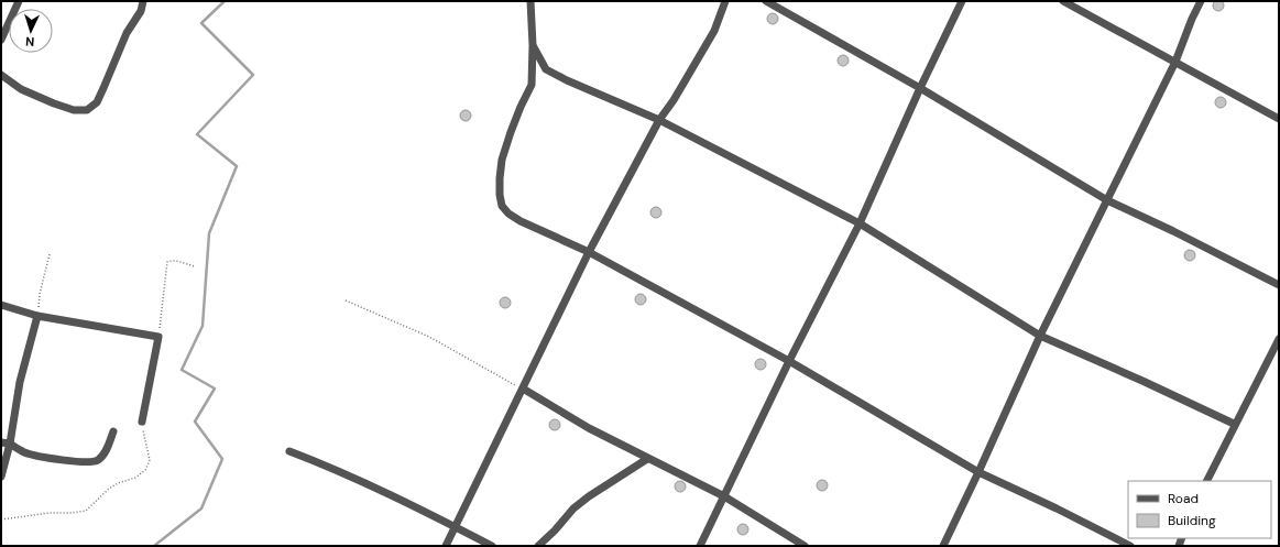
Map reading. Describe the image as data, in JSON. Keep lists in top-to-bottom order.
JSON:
{
  "legend": ["Road", "Building"],
  "north": "bottom"
}
